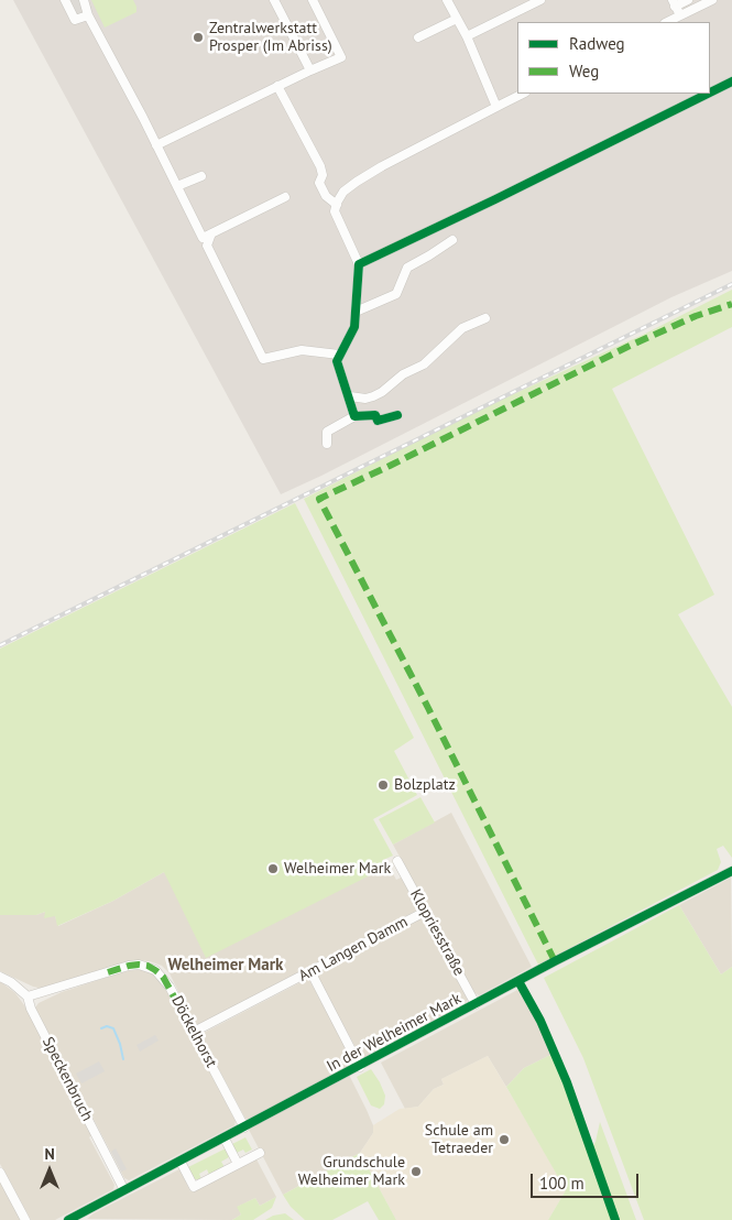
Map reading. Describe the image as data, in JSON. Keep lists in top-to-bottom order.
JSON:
{
  "streets": {
    "street": [
      "Klopriesstraße",
      "Am Langen Damm",
      "Döckelhorst",
      "In der Welheimer Mark",
      "Speckenbruch"
    ]
  },
  "crossings": [
    ["Klopriesstraße", "Am Langen Damm"],
    ["Klopriesstraße", "In der Welheimer Mark"],
    ["Am Langen Damm", "Döckelhorst"],
    ["Döckelhorst", "In der Welheimer Mark"],
    ["Döckelhorst", "Speckenbruch"],
    ["In der Welheimer Mark", "Speckenbruch"]
  ],
  "districts": ["Welheimer Mark"],
  "places": [
    "Zentralwerkstatt Prosper (Im Abriss)",
    "Bolzplatz",
    "Welheimer Mark",
    "Schule am Tetraeder",
    "Grundschule Welheimer Mark"
  ],
  "legend": ["Radweg", "Weg"],
  "scale_bar": "100 m",
  "north": "top"
}
